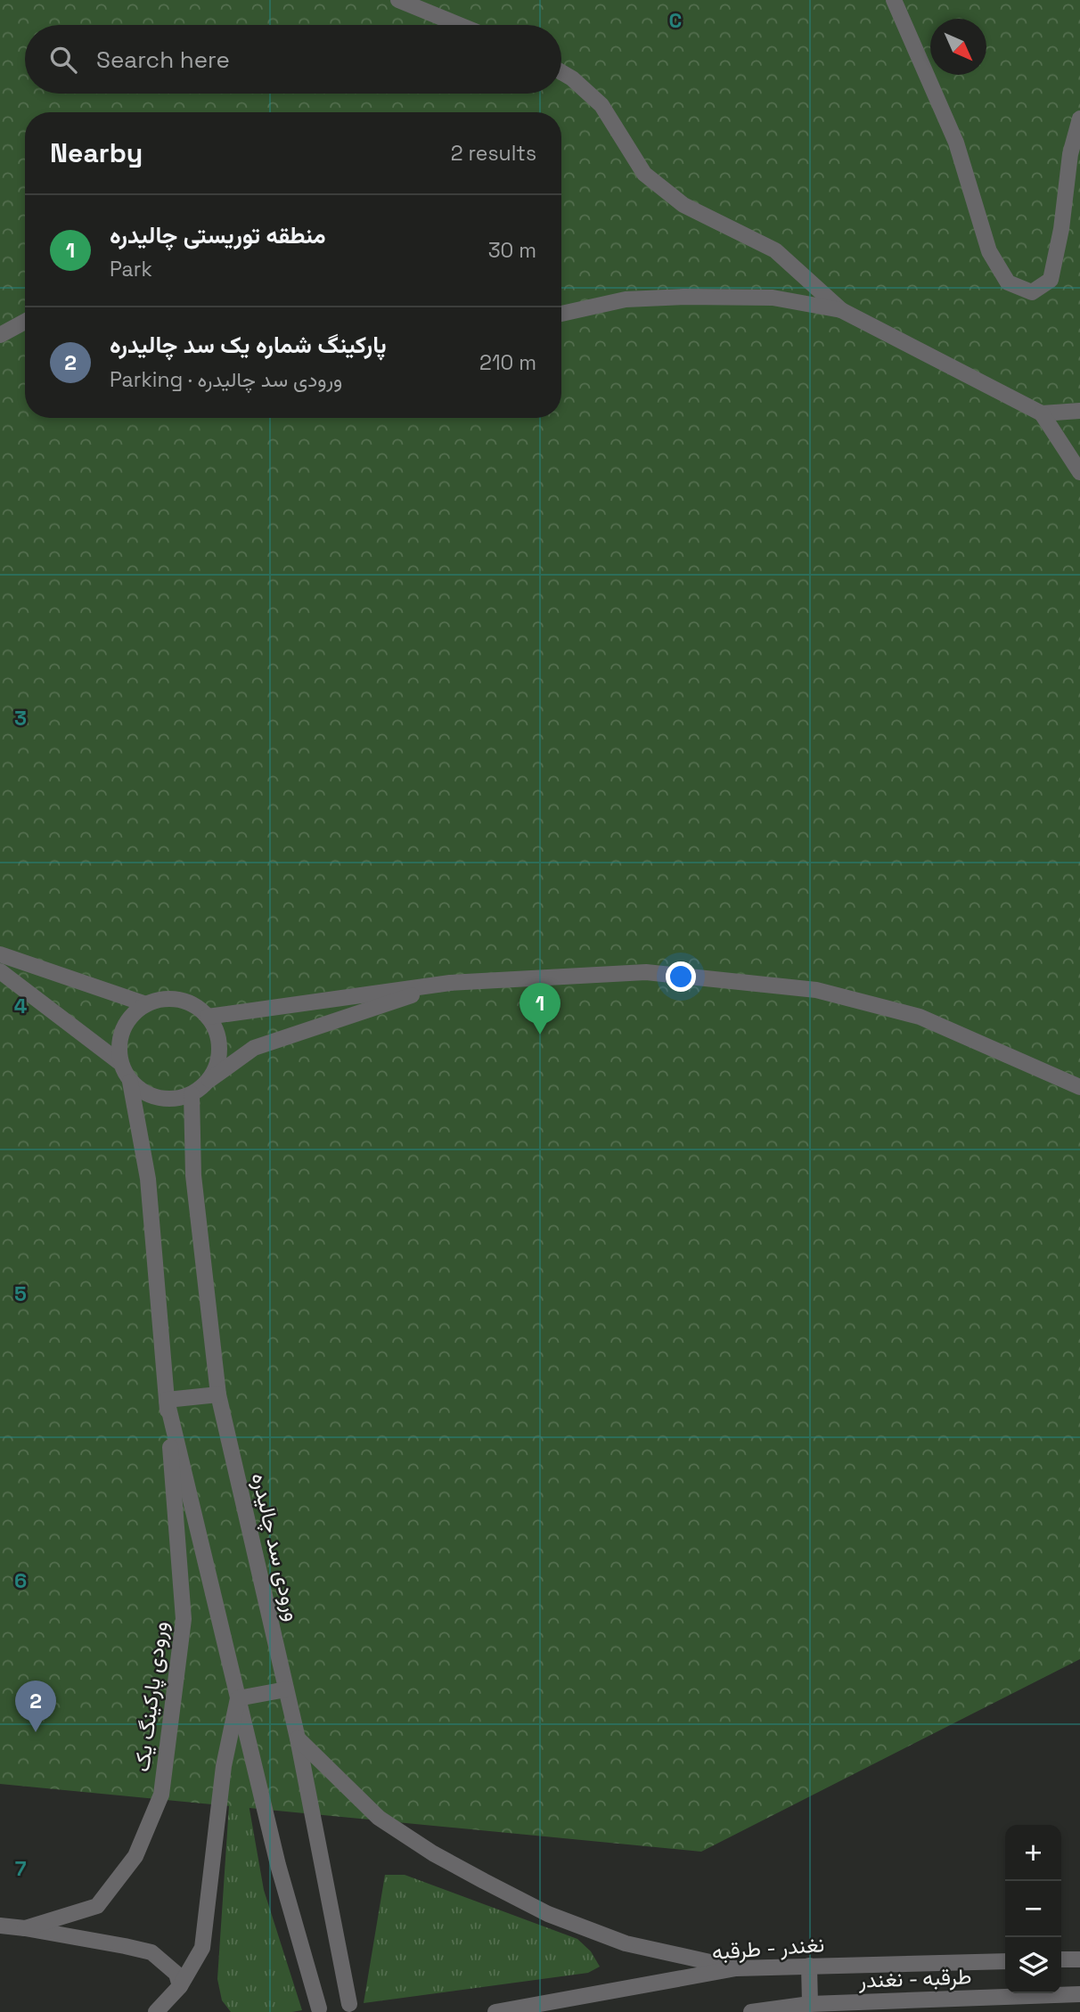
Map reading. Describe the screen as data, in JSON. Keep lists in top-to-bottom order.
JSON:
{
  "streets": {
    "street": [
      "ورودی سد چالیدره",
      "ورودی پارکینگ یک",
      "نغندر - طرقبه",
      "طرقبه - نغندر"
    ]
  },
  "north": "bottom right",
  "page": {
    "search": "Search here",
    "heading": ["Nearby", "2 results"],
    "list": [
      {
        "mark": "1",
        "name": "منطقه توریستی چالیدره",
        "note": "Park",
        "value": "30 m"
      },
      {
        "mark": "2",
        "name": "پارکینگ شماره یک سد چالیدره",
        "note": "Parking · ورودی سد چالیدره",
        "value": "210 m"
      }
    ],
    "pins": ["1", "2"],
    "map_buttons": ["+", "−"]
  },
  "grid": {
    "columns": ["C"],
    "rows": [
      "3",
      "4",
      "5",
      "6",
      "7"
    ]
  }
}
